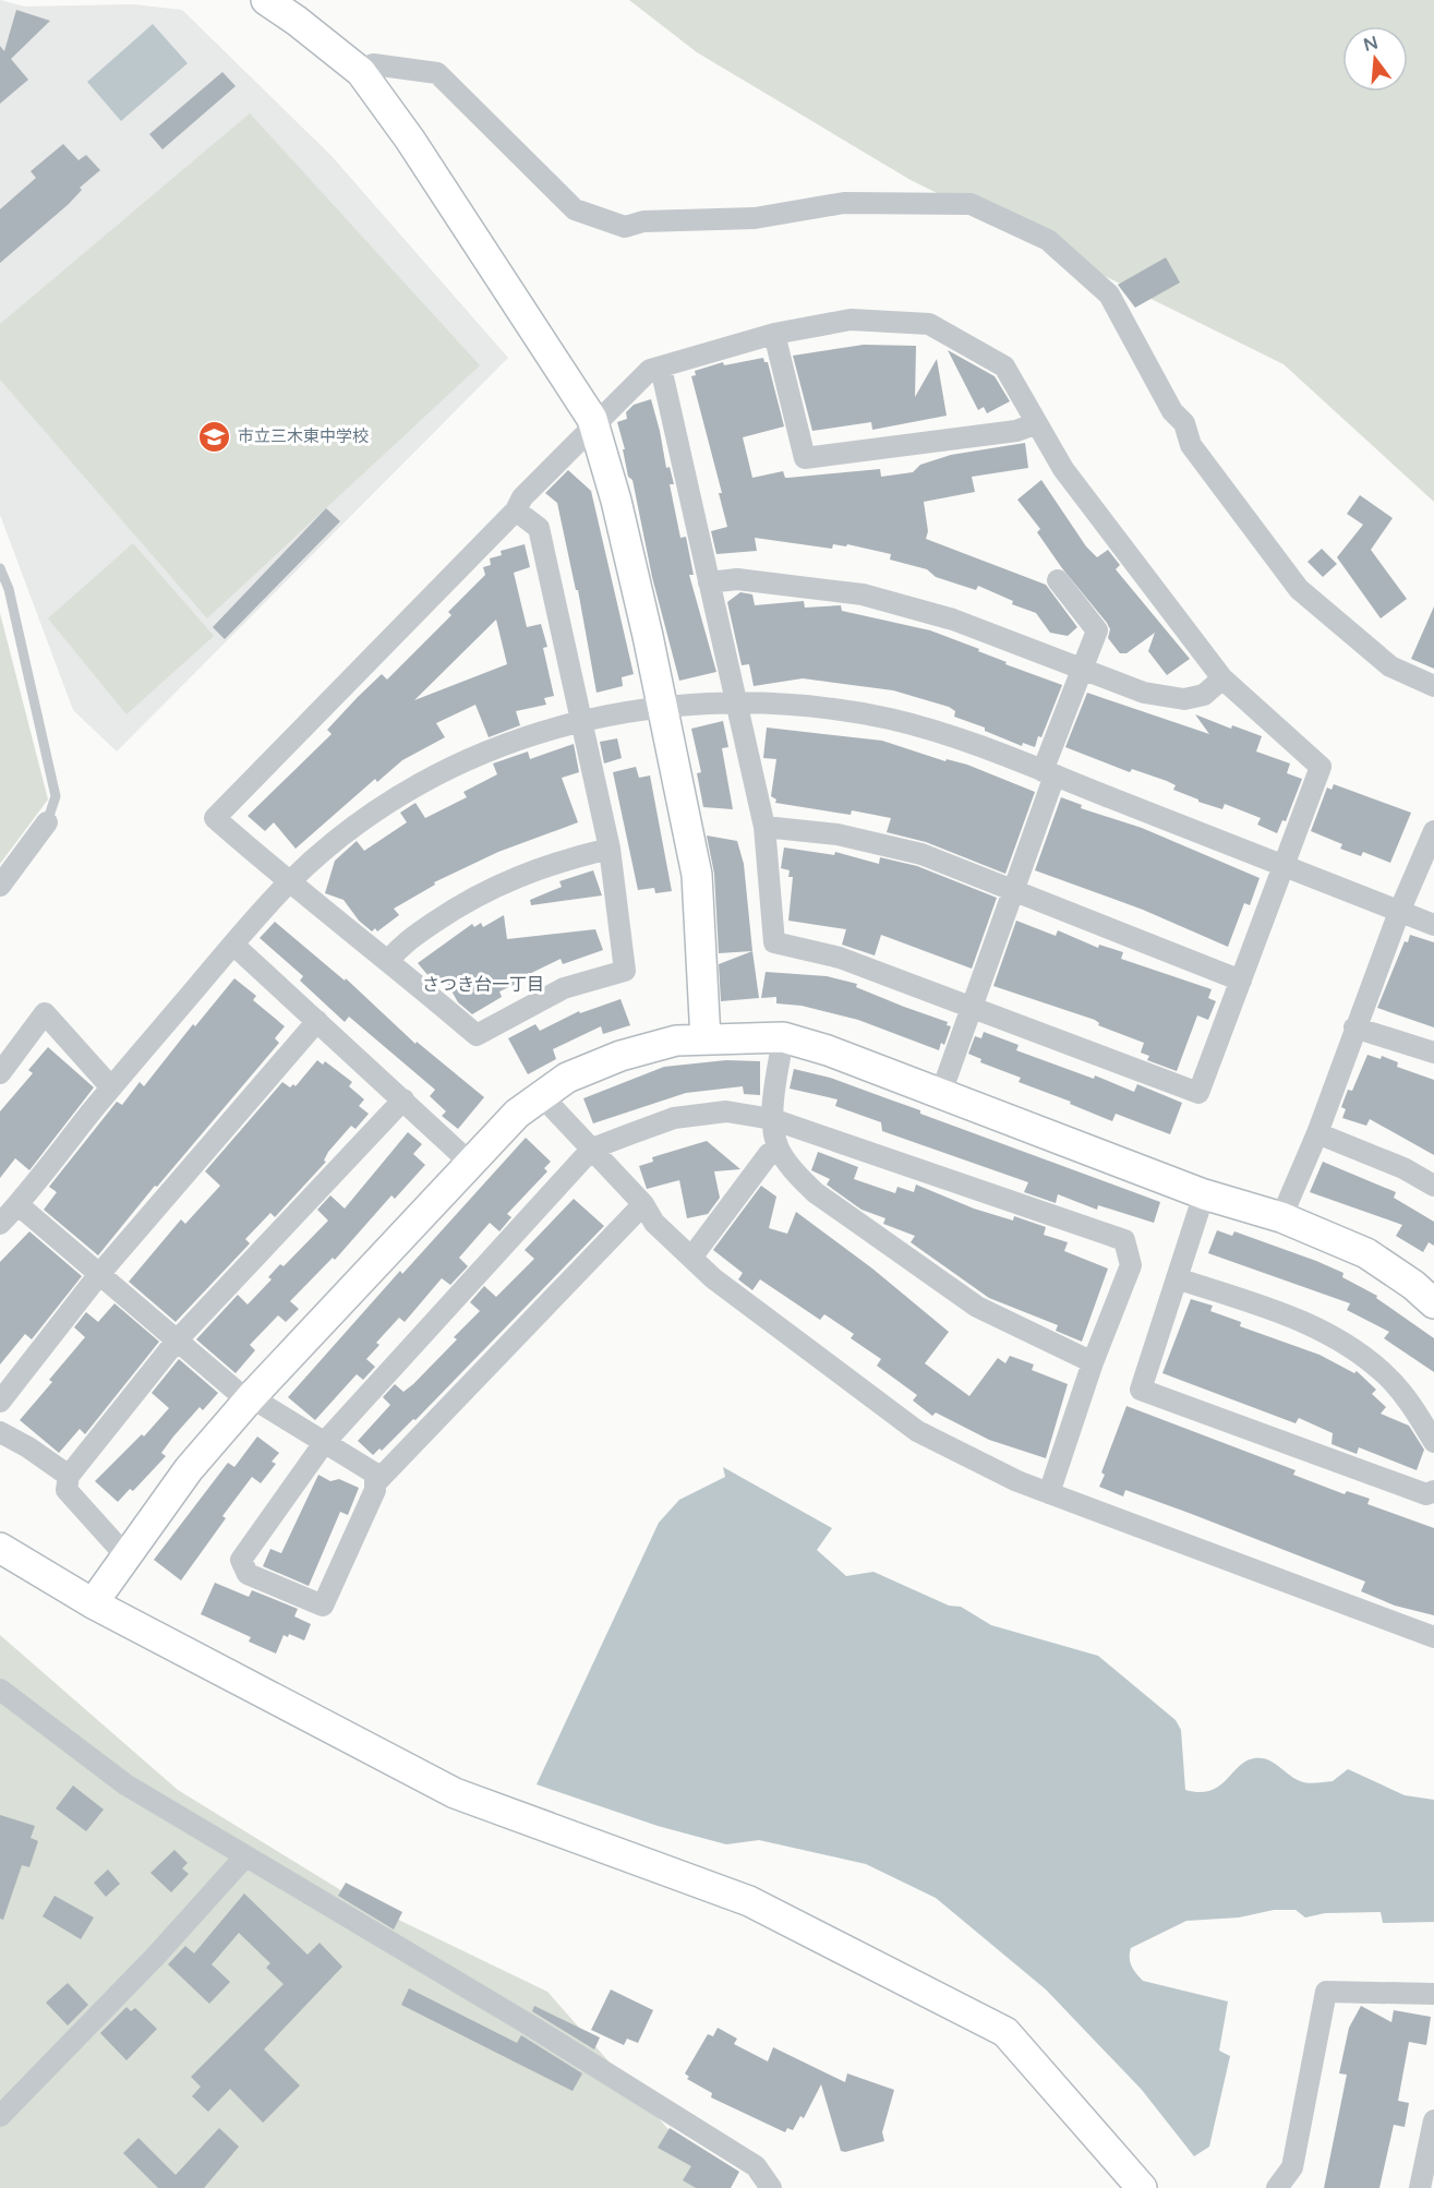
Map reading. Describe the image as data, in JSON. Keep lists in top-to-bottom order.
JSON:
{
  "districts": ["さつき台一丁目"],
  "places": {
    "school or university": ["市立三木東中学校"]
  },
  "north": "top"
}
